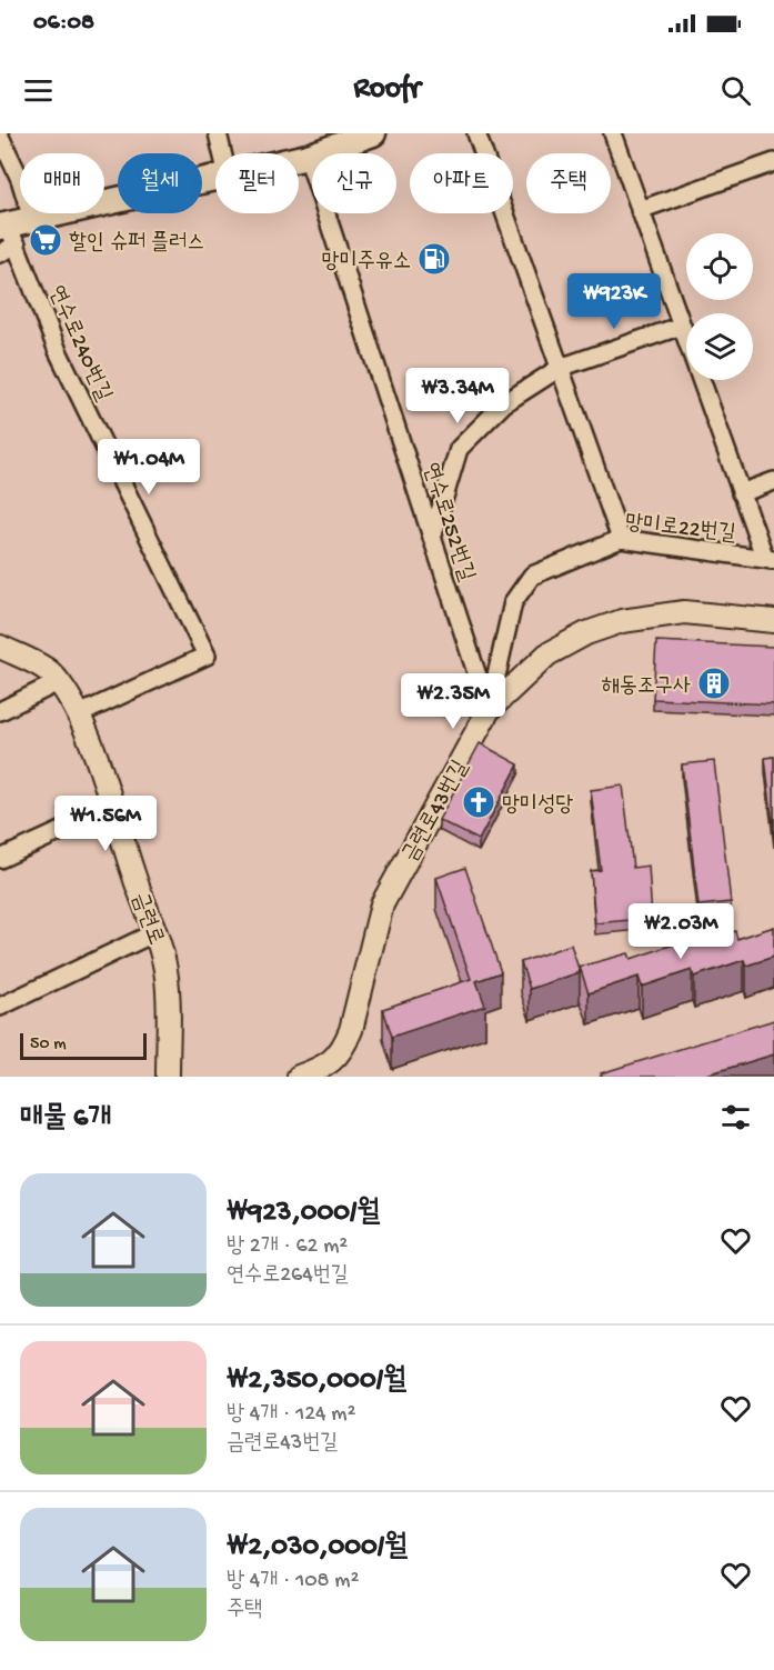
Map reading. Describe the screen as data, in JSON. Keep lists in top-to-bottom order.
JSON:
{
  "streets": {
    "street": [
      "연수로240번길",
      "연수로252번길",
      "망미로22번길",
      "금련로43번길",
      "금련로"
    ]
  },
  "crossings": [
    ["연수로240번길", "금련로"],
    ["연수로252번길", "망미로22번길"],
    ["연수로252번길", "금련로43번길"],
    ["망미로22번길", "금련로43번길"]
  ],
  "places": {
    "supermarket": ["할인 슈퍼 플러스"],
    "fuel station": ["망미주유소"],
    "building": ["해동조구사"],
    "church": ["망미성당"]
  },
  "scale_bar": "50 m",
  "page": {
    "status": "06:08",
    "header": "Roofr",
    "chip": [
      "매매",
      "월세",
      "필터",
      "신규",
      "아파트",
      "주택"
    ],
    "price": [
      "₩923K",
      "₩3.34M",
      "₩1.04M",
      "₩2.35M",
      "₩1.56M",
      "₩2.03M"
    ],
    "scale": "50 m",
    "heading": "매물 6개",
    "list": [
      {
        "name": "₩923,000/월",
        "note": "방 2개 · 62 m² · 연수로264번길"
      },
      {
        "name": "₩2,350,000/월",
        "note": "방 4개 · 124 m² · 금련로43번길"
      },
      {
        "name": "₩2,030,000/월",
        "note": "방 4개 · 108 m² · 주택"
      }
    ]
  }
}
